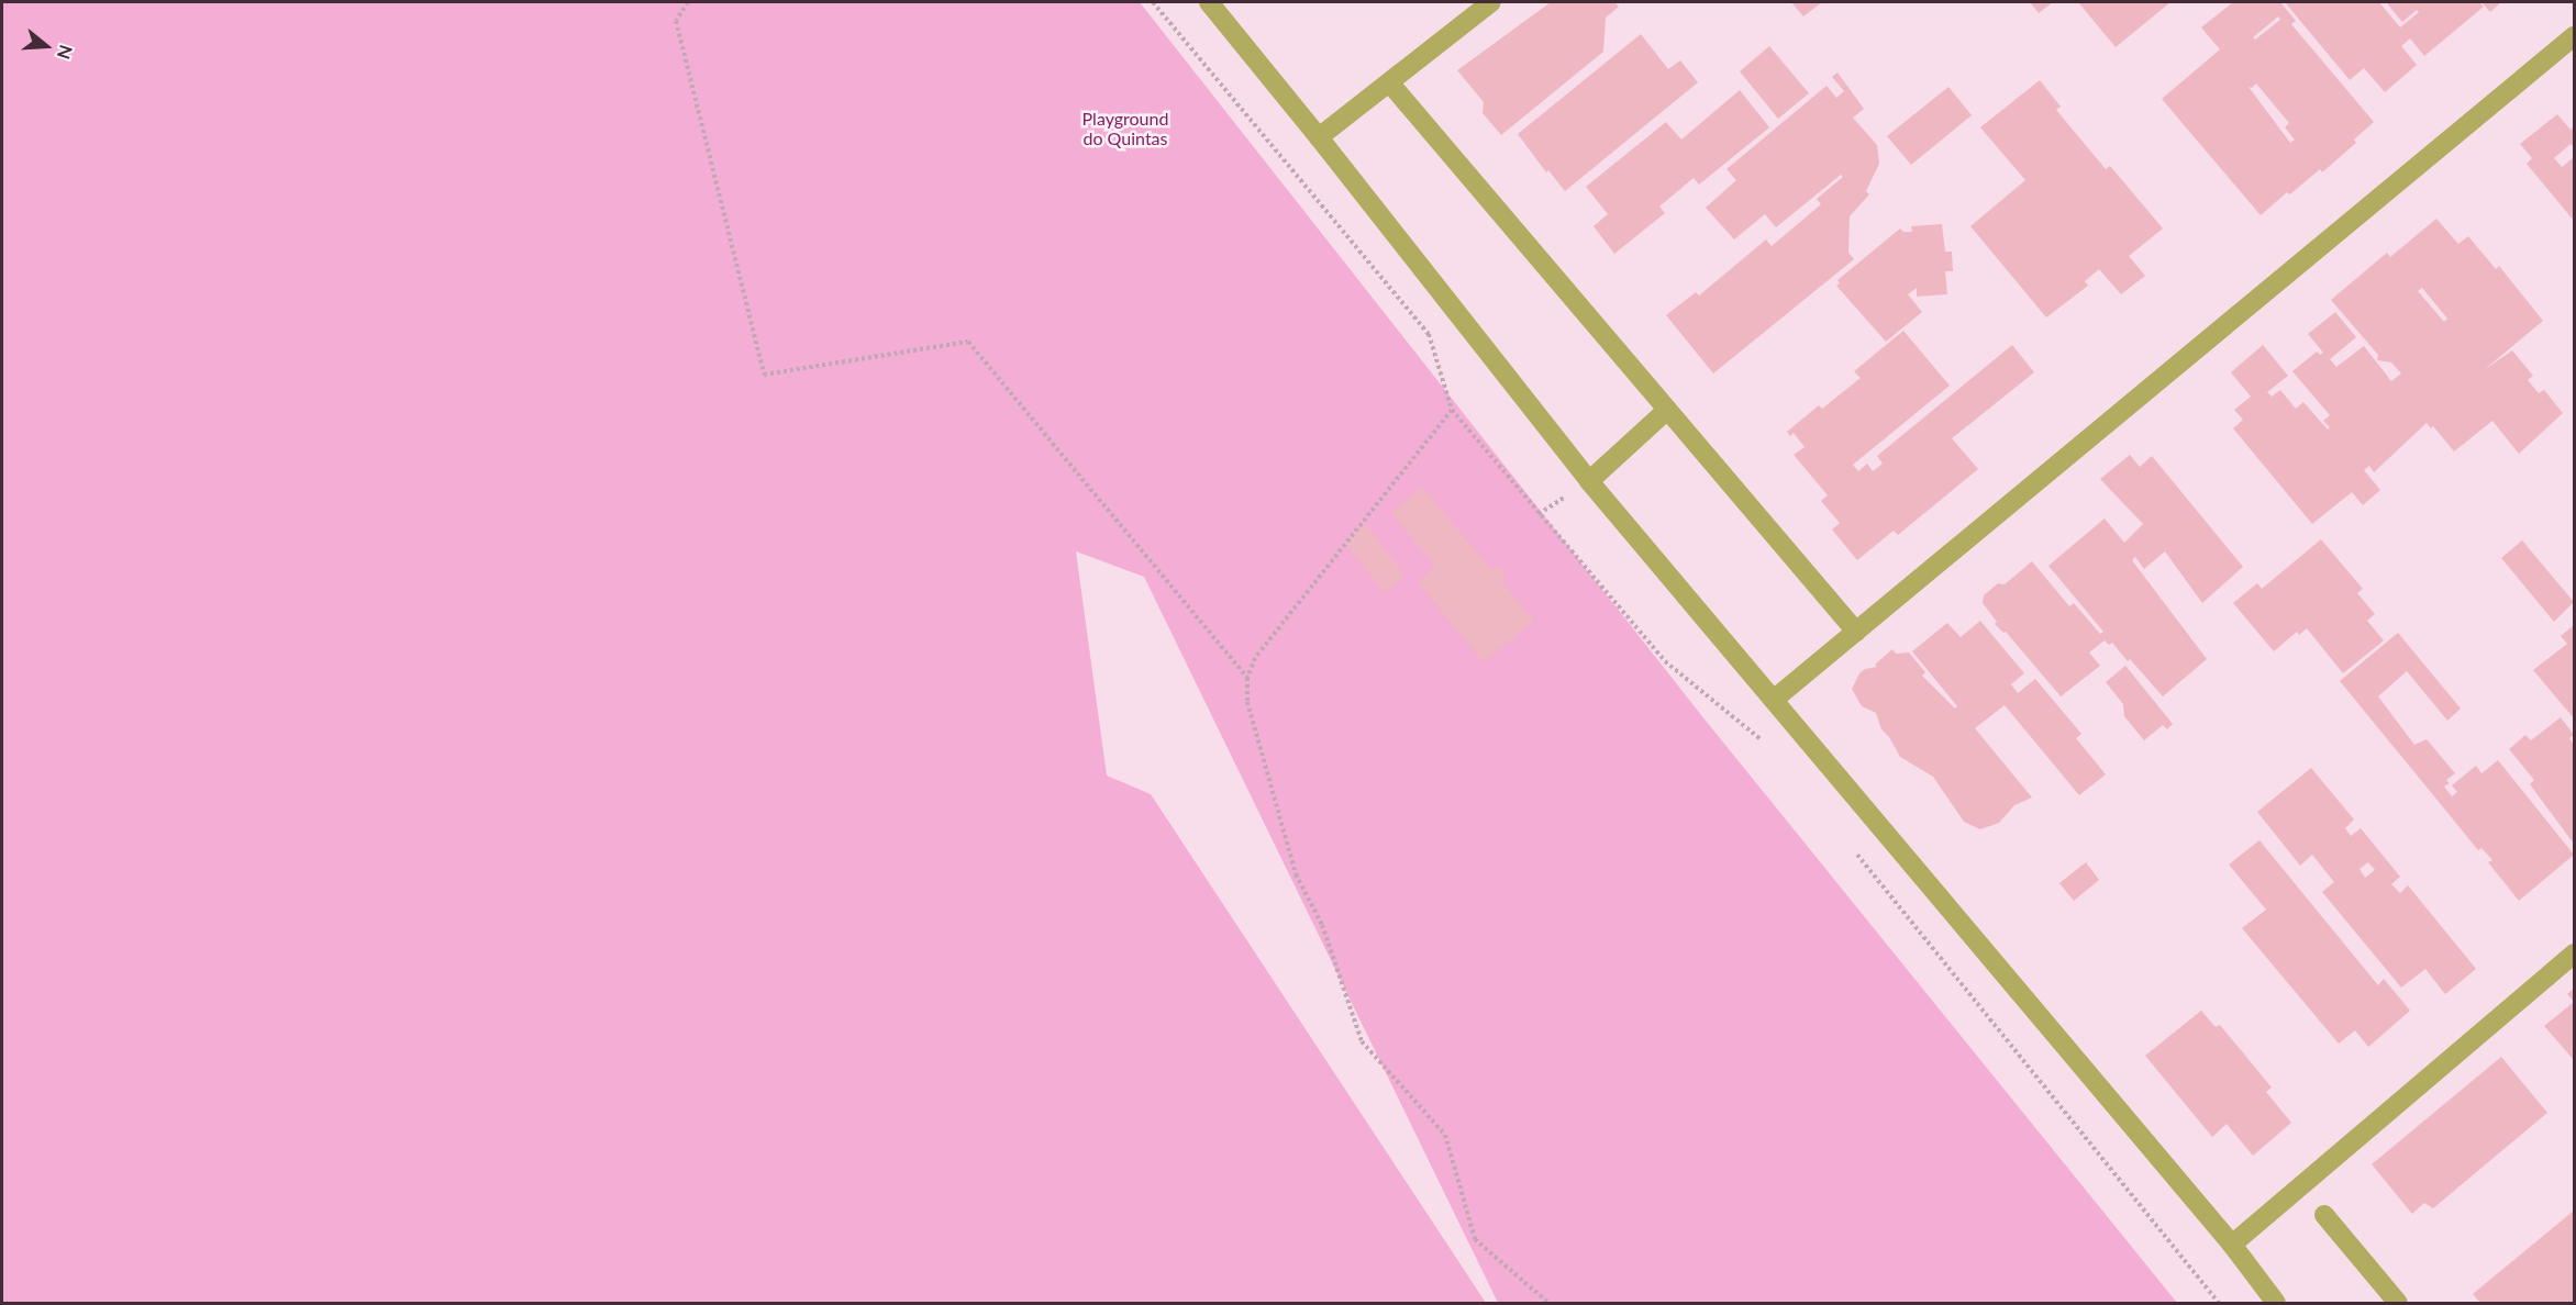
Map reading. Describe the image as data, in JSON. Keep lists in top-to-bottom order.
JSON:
{
  "parks": ["Playground do Quintas"],
  "north": "right"
}
